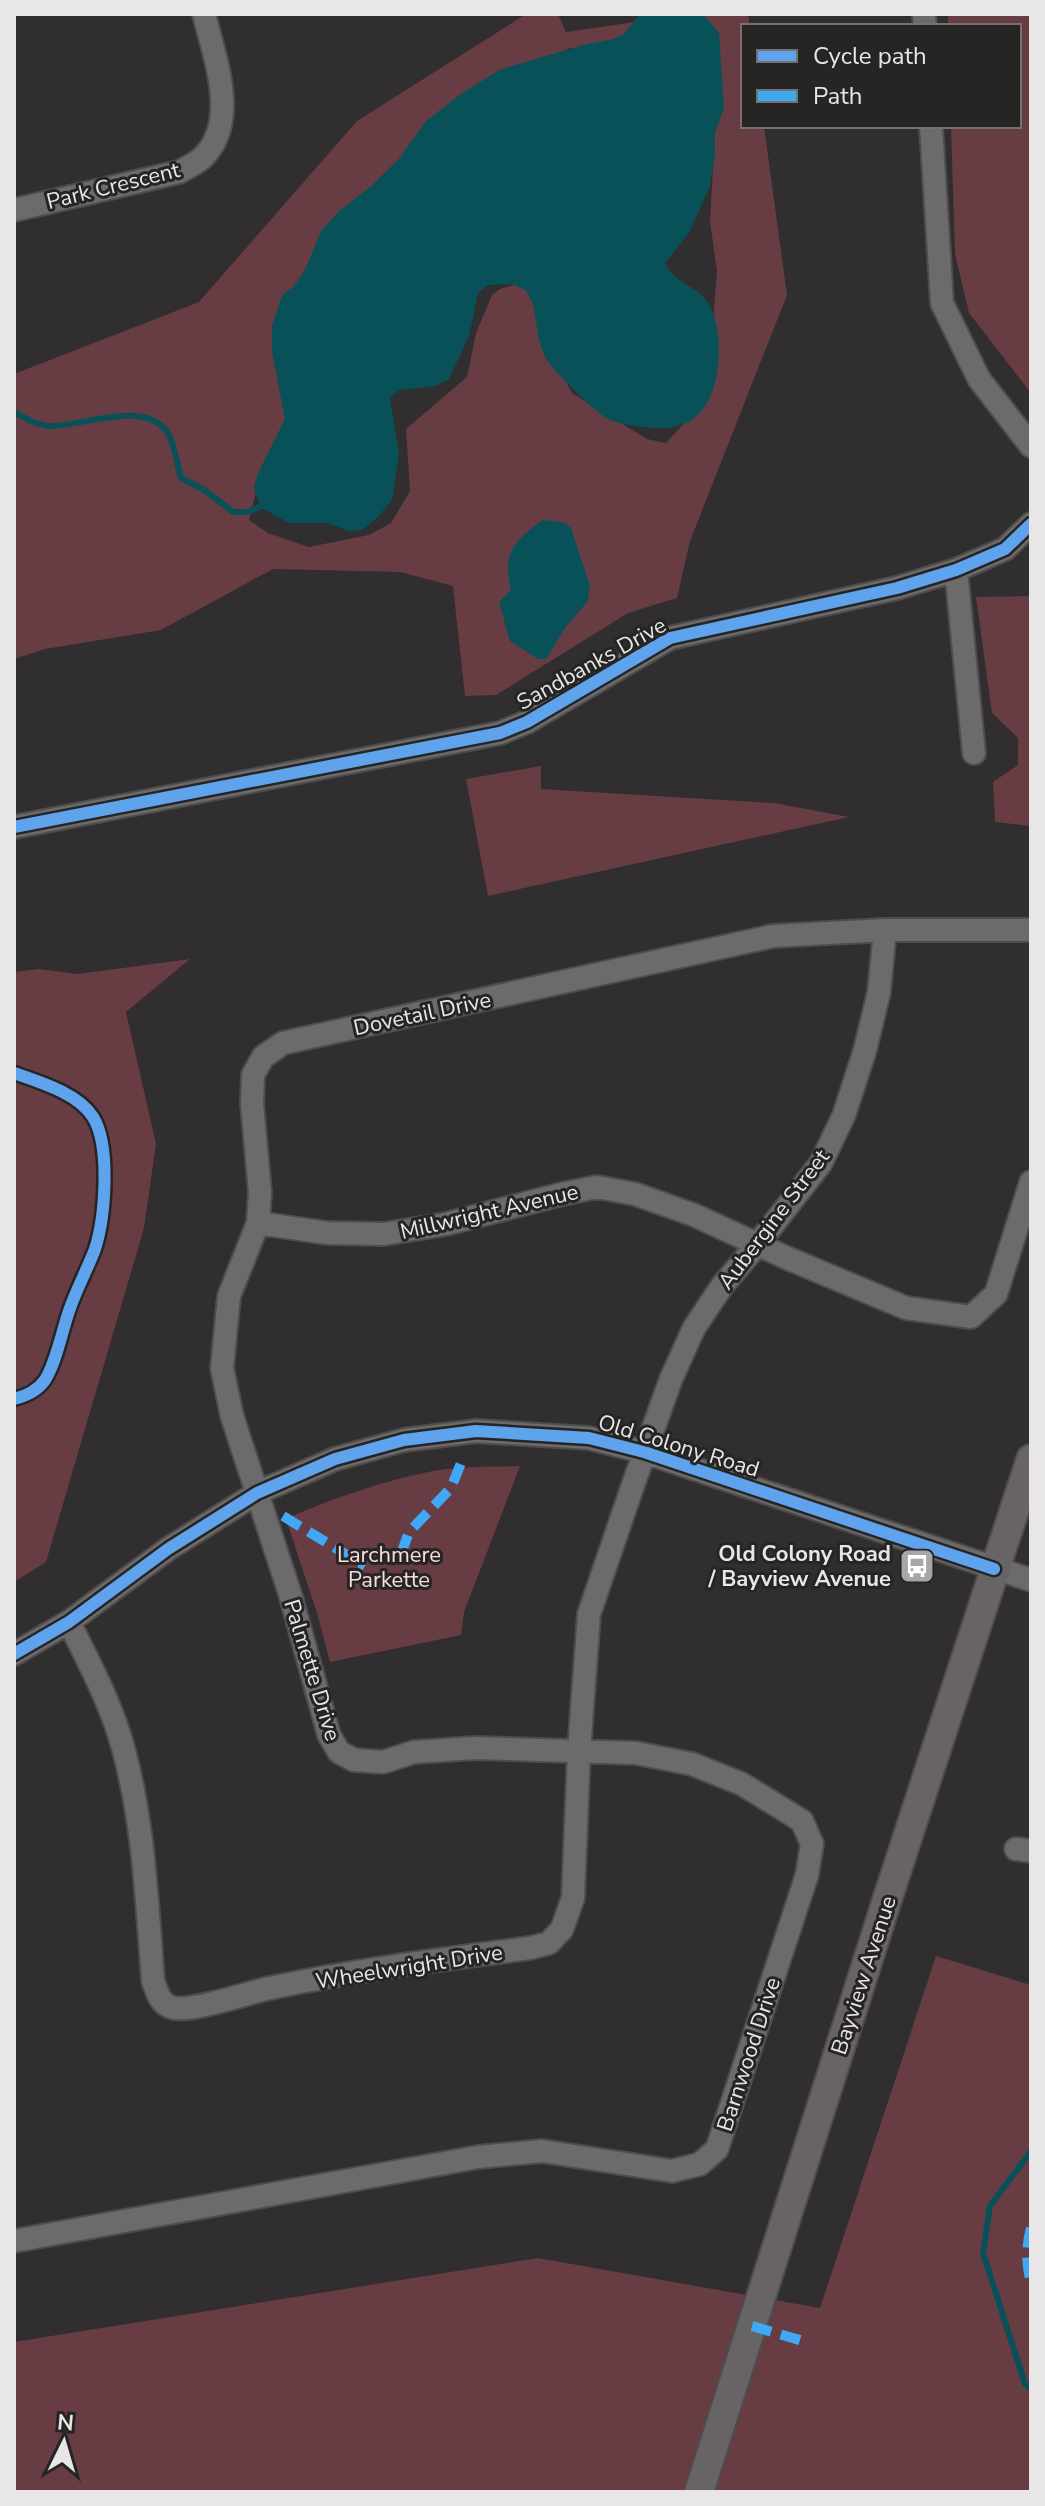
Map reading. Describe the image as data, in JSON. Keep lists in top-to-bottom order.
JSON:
{
  "streets": {
    "main road": ["Bayview Avenue"],
    "street": [
      "Park Crescent",
      "Sandbanks Drive",
      "Dovetail Drive",
      "Millwright Avenue",
      "Aubergine Street",
      "Old Colony Road",
      "Palmette Drive",
      "Wheelwright Drive",
      "Barnwood Drive"
    ]
  },
  "crossings": [
    ["Dovetail Drive", "Millwright Avenue"],
    ["Dovetail Drive", "Aubergine Street"],
    ["Dovetail Drive", "Old Colony Road"],
    ["Dovetail Drive", "Palmette Drive"],
    ["Millwright Avenue", "Aubergine Street"],
    ["Aubergine Street", "Old Colony Road"],
    ["Aubergine Street", "Wheelwright Drive"],
    ["Old Colony Road", "Palmette Drive"],
    ["Old Colony Road", "Wheelwright Drive"],
    ["Old Colony Road", "Bayview Avenue"],
    ["Palmette Drive", "Wheelwright Drive"],
    ["Palmette Drive", "Barnwood Drive"],
    ["Wheelwright Drive", "Barnwood Drive"]
  ],
  "parks": ["Larchmere Parkette"],
  "places": {
    "bus stop": ["Old Colony Road / Bayview Avenue"]
  },
  "legend": ["Cycle path", "Path"],
  "north": "top"
}
